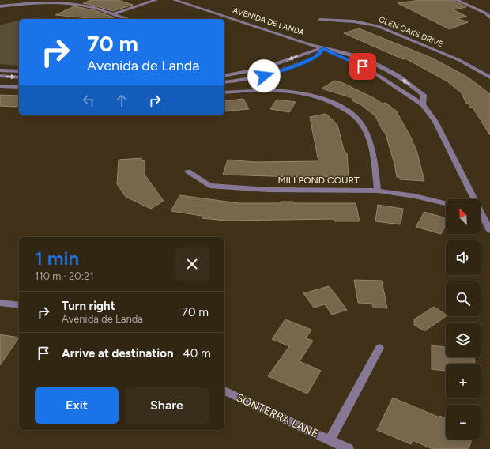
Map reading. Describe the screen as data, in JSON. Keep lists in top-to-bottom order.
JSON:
{
  "streets": {
    "street": [
      "AVENIDA DE LANDA",
      "GLEN OAKS DRIVE",
      "MILLPOND COURT",
      "SONTERRA LANE"
    ]
  },
  "north": "top left",
  "page": {
    "turn": ["70 m", "Avenida de Landa"],
    "map_buttons": ["+", "−"],
    "heading": ["1 min", "110 m · 20:21"],
    "list": [
      {
        "name": "Turn right",
        "note": "Avenida de Landa",
        "value": "70 m"
      },
      {
        "name": "Arrive at destination",
        "value": "40 m"
      }
    ],
    "buttons": ["Exit", "Share"]
  }
}
